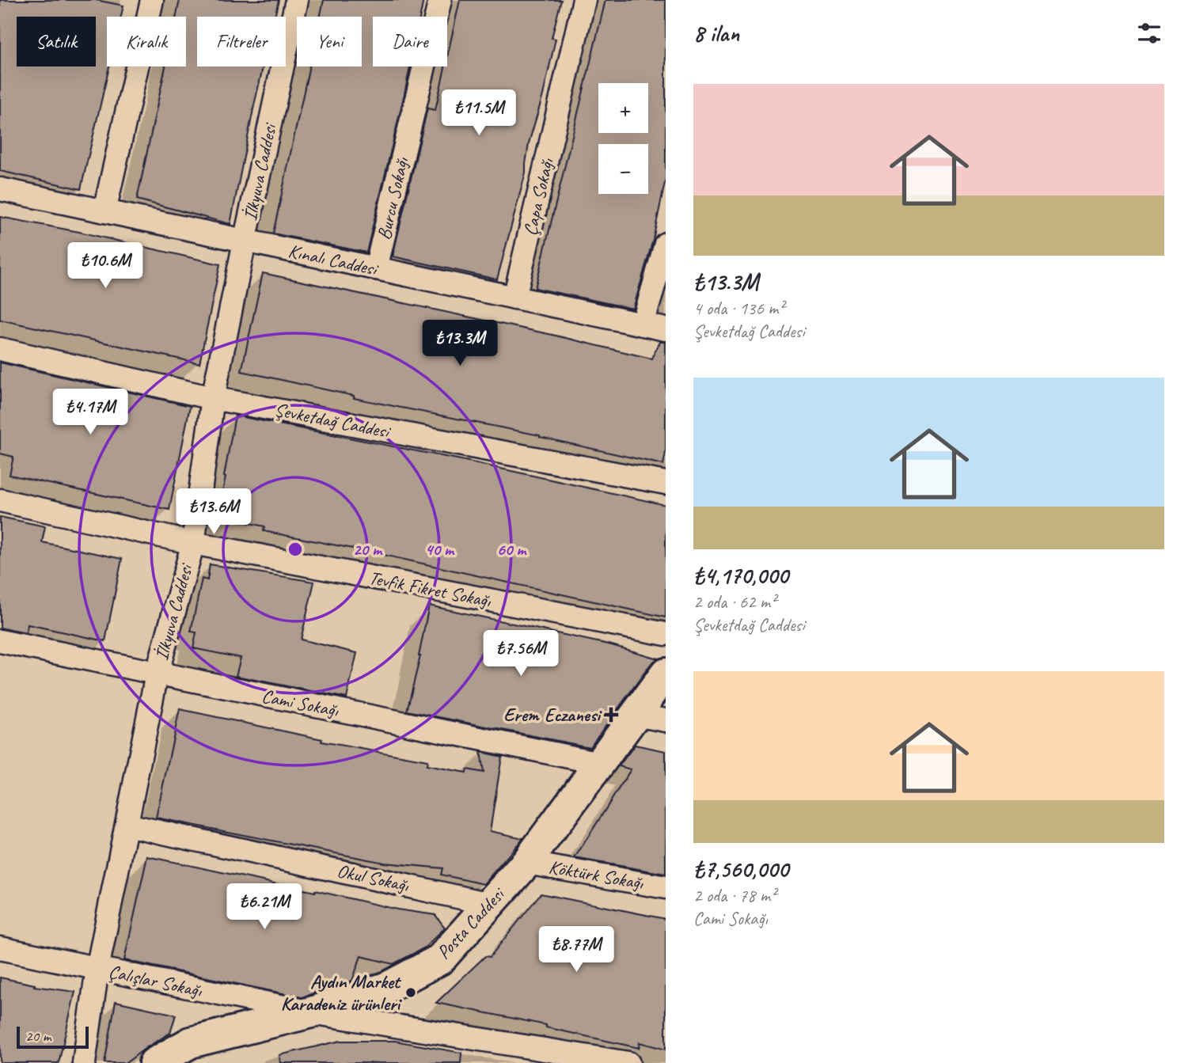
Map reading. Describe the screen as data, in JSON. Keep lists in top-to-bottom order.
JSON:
{
  "streets": {
    "main road": ["Posta Caddesi"],
    "street": [
      "İlkyuva Caddesi",
      "Çapa Sokağı",
      "Burcu Sokağı",
      "Kınalı Caddesi",
      "Şevketdağ Caddesi",
      "Tevfik Fikret Sokağı",
      "Cami Sokağı",
      "Köktürk Sokağı",
      "Okul Sokağı",
      "Çalışlar Sokağı"
    ]
  },
  "crossings": [
    ["İlkyuva Caddesi", "Kınalı Caddesi"],
    ["İlkyuva Caddesi", "Şevketdağ Caddesi"],
    ["İlkyuva Caddesi", "Tevfik Fikret Sokağı"],
    ["İlkyuva Caddesi", "Cami Sokağı"],
    ["İlkyuva Caddesi", "Okul Sokağı"],
    ["İlkyuva Caddesi", "Çalışlar Sokağı"],
    ["Çapa Sokağı", "Kınalı Caddesi"],
    ["Burcu Sokağı", "Kınalı Caddesi"],
    ["Cami Sokağı", "Posta Caddesi"],
    ["Köktürk Sokağı", "Posta Caddesi"],
    ["Okul Sokağı", "Posta Caddesi"],
    ["Posta Caddesi", "Çalışlar Sokağı"]
  ],
  "places": {
    "health": ["Erem Eczanesi"],
    "other": ["Aydın Market Karadeniz ürünleri"]
  },
  "scale_bar": "20 m",
  "page": {
    "heading": "8 ilan",
    "chip": [
      "Satılık",
      "Kiralık",
      "Filtreler",
      "Yeni",
      "Daire"
    ],
    "list": [
      {
        "name": "₺13.3M",
        "note": "4 oda · 136 m² · Şevketdağ Caddesi"
      },
      {
        "name": "₺4,170,000",
        "note": "2 oda · 62 m² · Şevketdağ Caddesi"
      },
      {
        "name": "₺7,560,000",
        "note": "2 oda · 78 m² · Cami Sokağı"
      }
    ],
    "map_buttons": ["+", "−"],
    "price": [
      "₺11.5M",
      "₺10.6M",
      "₺13.3M",
      "₺4.17M",
      "₺13.6M",
      "₺7.56M",
      "₺6.21M",
      "₺8.77M"
    ],
    "scale": "20 m"
  },
  "rings": ["20 m", "40 m", "60 m"]
}
